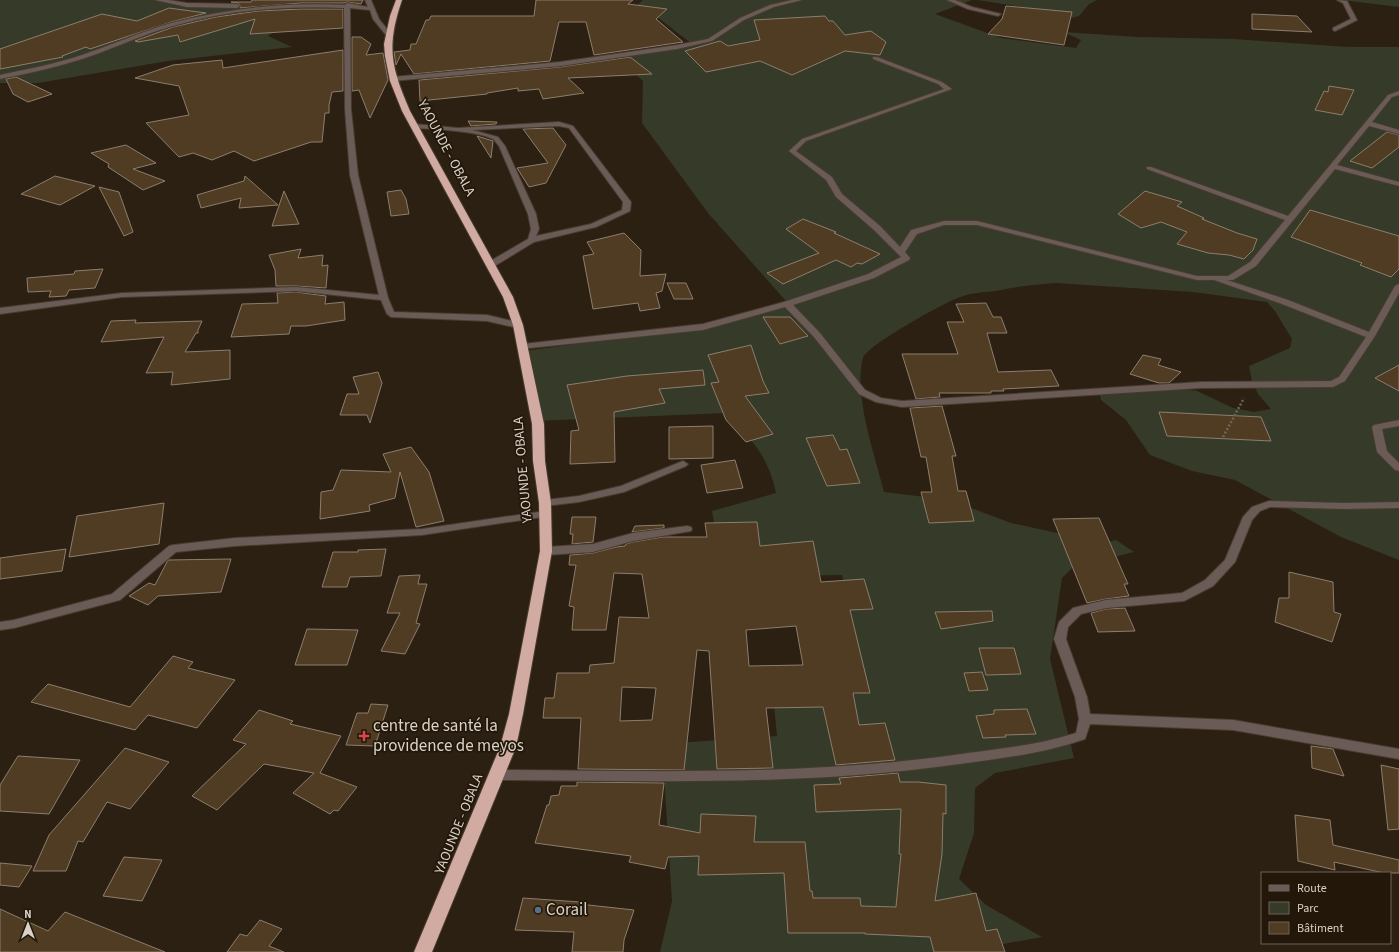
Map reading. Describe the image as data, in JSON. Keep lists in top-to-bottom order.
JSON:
{
  "streets": {
    "highway": ["YAOUNDE - OBALA"]
  },
  "places": {
    "health": ["centre de santé la providence de meyos"],
    "other": ["Corail"]
  },
  "legend": ["Route", "Parc", "Bâtiment"],
  "north": "top"
}
